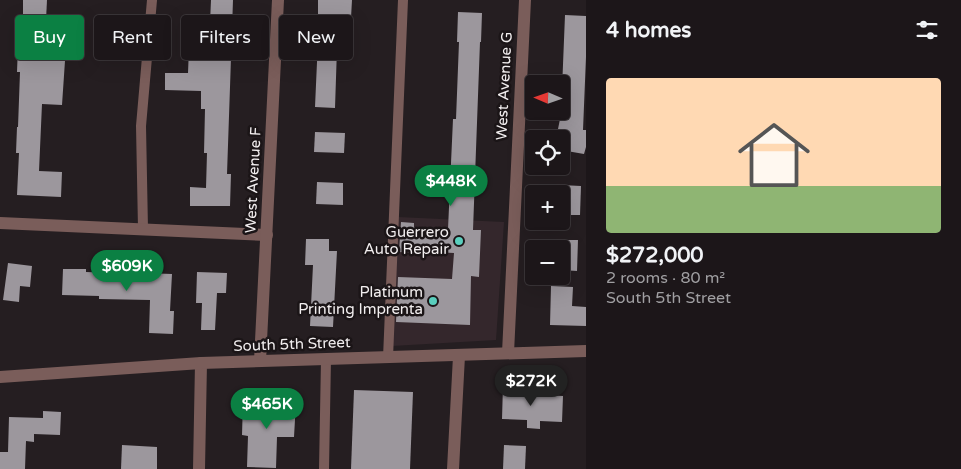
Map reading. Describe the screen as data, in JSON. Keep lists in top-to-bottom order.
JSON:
{
  "streets": {
    "street": ["West Avenue G", "West Avenue F", "South 5th Street"]
  },
  "crossings": [
    ["West Avenue G", "South 5th Street"],
    ["West Avenue F", "South 5th Street"]
  ],
  "places": ["Guerrero Auto Repair", "Platinum Printing Imprenta"],
  "north": "left",
  "page": {
    "heading": "4 homes",
    "chip": [
      "Buy",
      "Rent",
      "Filters",
      "New"
    ],
    "list": [
      {
        "name": "$272,000",
        "note": "2 rooms · 80 m² · South 5th Street"
      }
    ],
    "map_buttons": ["+", "−"],
    "price": [
      "$448K",
      "$609K",
      "$272K",
      "$465K"
    ]
  }
}
